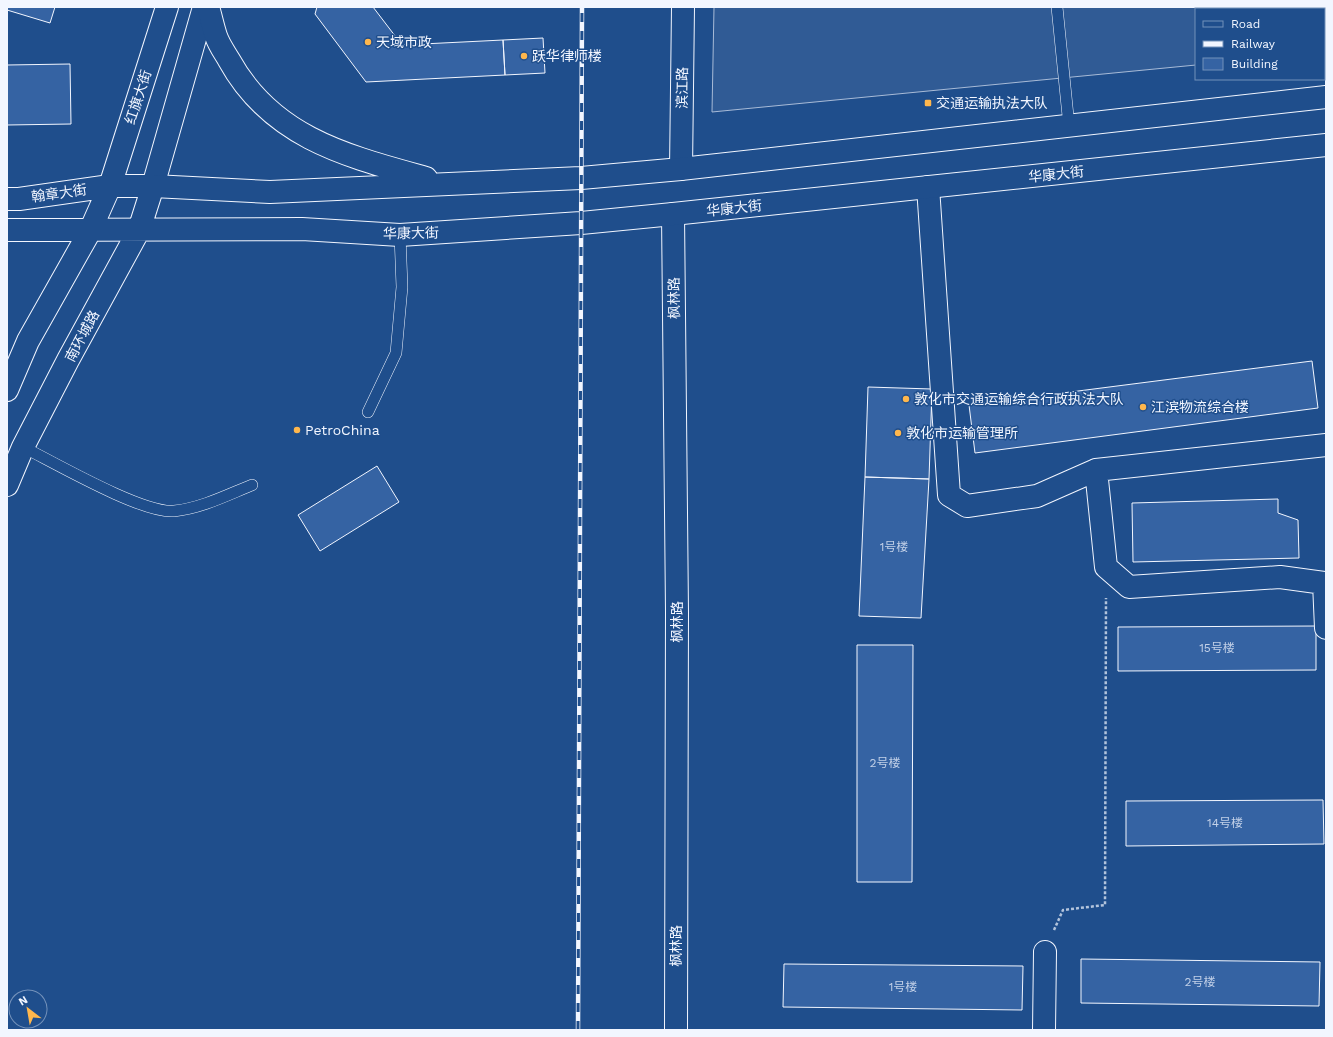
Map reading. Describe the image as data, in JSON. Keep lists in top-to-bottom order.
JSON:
{
  "streets": {
    "main road": [
      "滨江路",
      "红旗大街",
      "华康大街",
      "翰章大街",
      "枫林路",
      "南环城路"
    ]
  },
  "crossings": [
    ["红旗大街", "翰章大街"],
    ["华康大街", "枫林路"],
    ["华康大街", "南环城路"],
    ["翰章大街", "南环城路"]
  ],
  "places": {
    "other": [
      "天域市政",
      "跃华律师楼",
      "敦化市交通运输综合行政执法大队",
      "江滨物流综合楼",
      "PetroChina",
      "敦化市运输管理所"
    ],
    "transit": ["交通运输执法大队"]
  },
  "house_numbers": [
    "1号楼",
    "15号楼",
    "2号楼",
    "14号楼",
    "2号楼",
    "1号楼"
  ],
  "legend": ["Road", "Railway", "Building"],
  "north": "top left"
}
